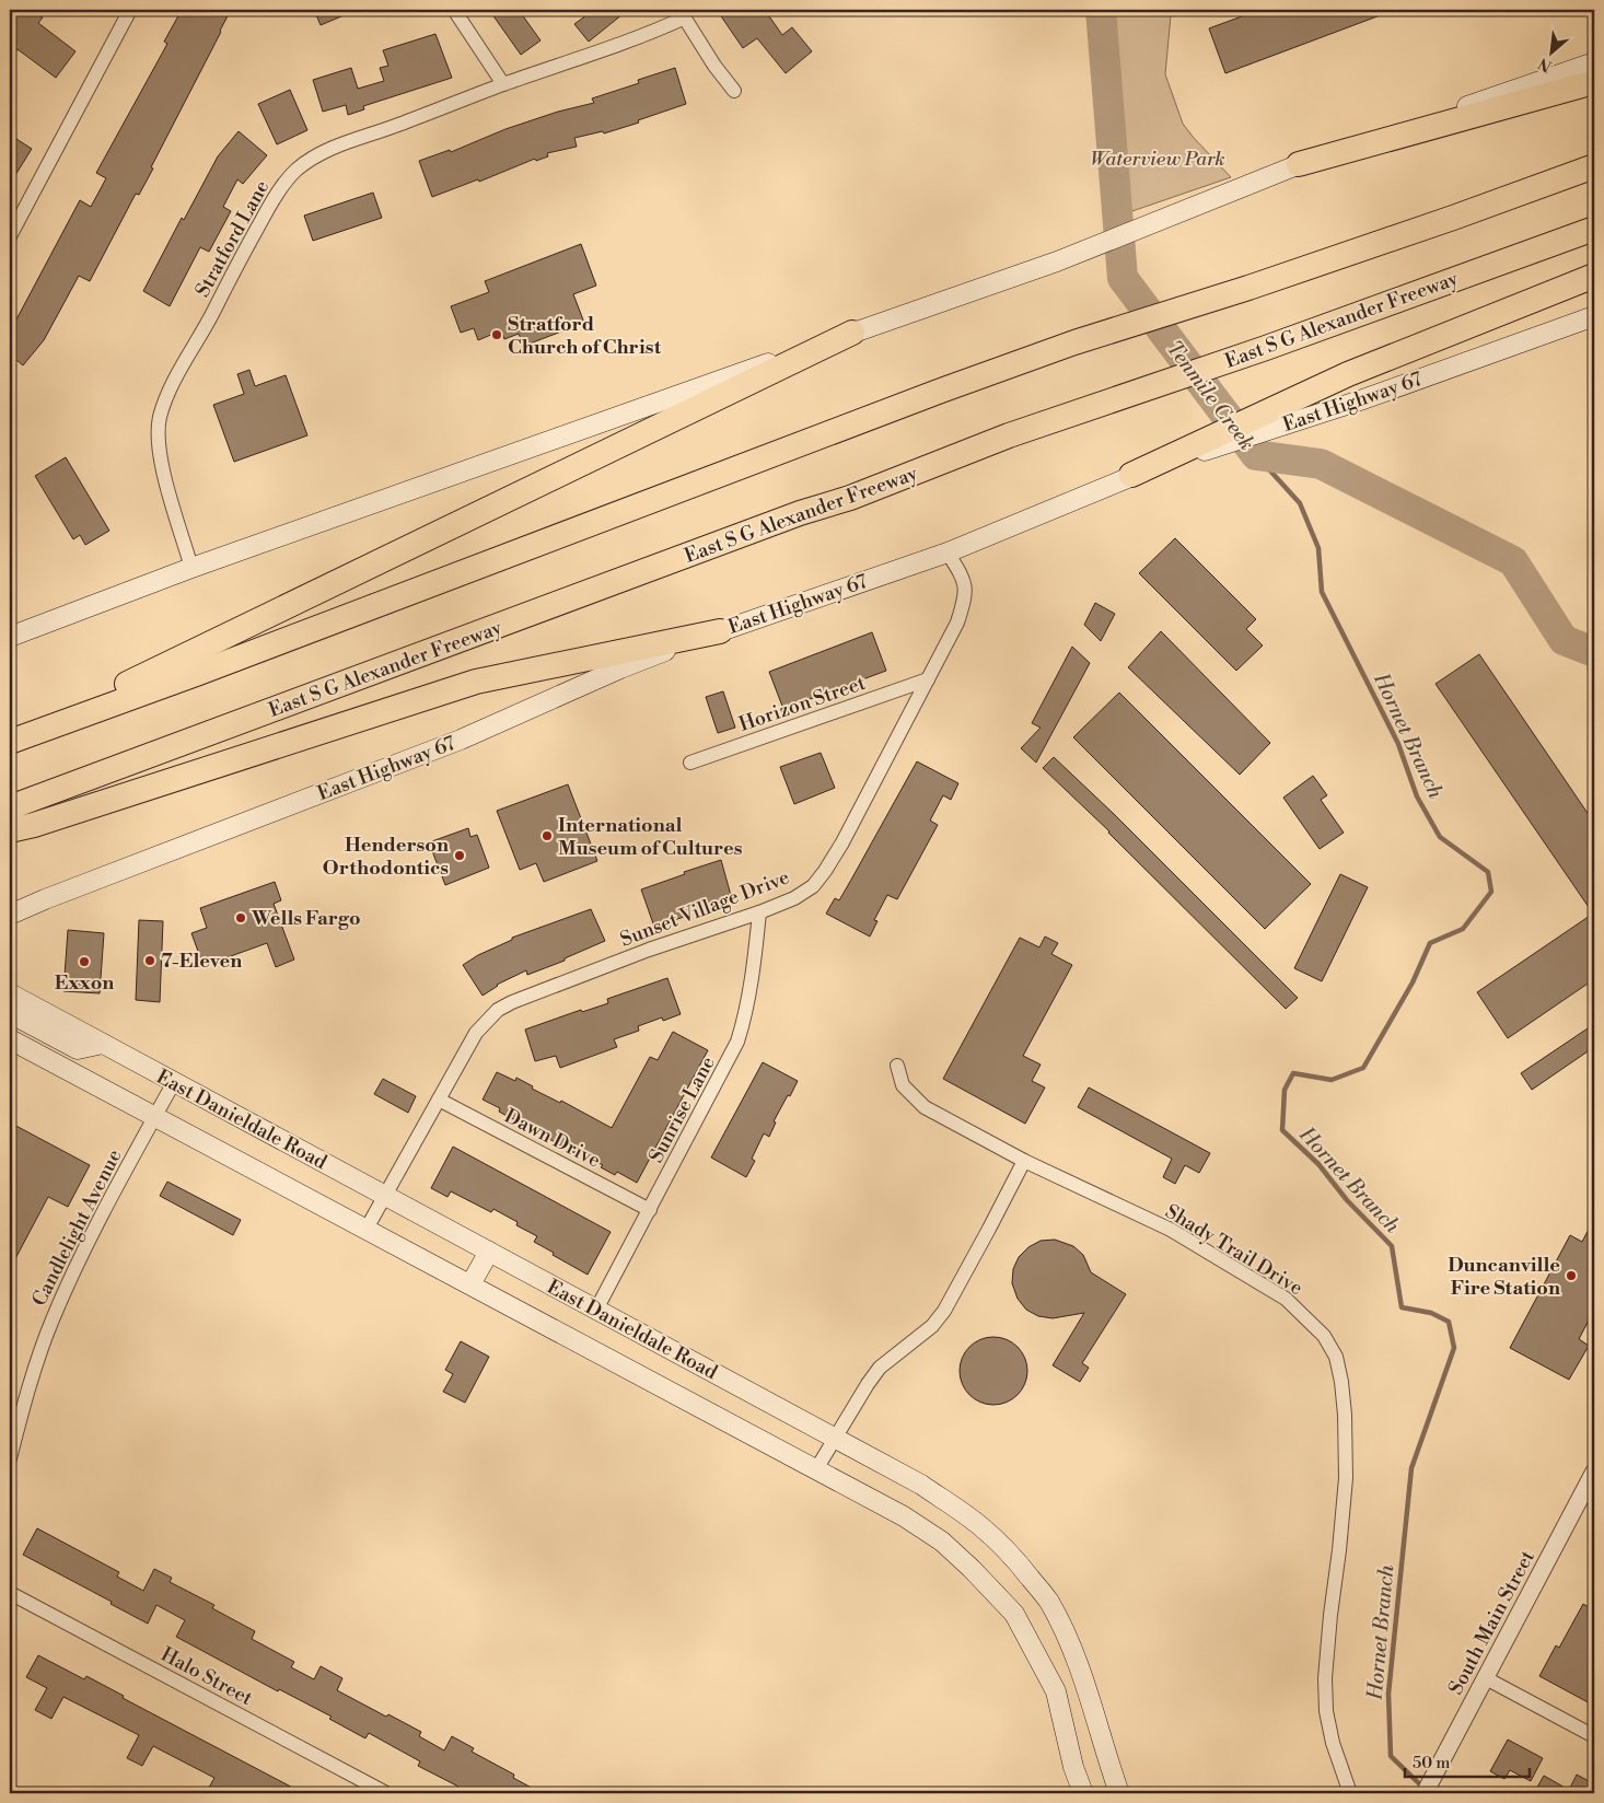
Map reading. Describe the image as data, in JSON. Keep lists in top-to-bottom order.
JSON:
{
  "streets": {
    "highway": ["East S G Alexander Freeway"],
    "main road": ["East Highway 67", "East Danieldale Road"],
    "street": [
      "Stratford Lane",
      "Horizon Street",
      "Sunset Village Drive",
      "Sunrise Lane",
      "Dawn Drive",
      "Candlelight Avenue",
      "Shady Trail Drive",
      "South Main Street",
      "Halo Street"
    ]
  },
  "crossings": [
    ["East Highway 67", "Sunset Village Drive"],
    ["Horizon Street", "Sunset Village Drive"],
    ["Sunset Village Drive", "Sunrise Lane"],
    ["Sunset Village Drive", "East Danieldale Road"],
    ["Sunset Village Drive", "Dawn Drive"],
    ["Sunrise Lane", "East Danieldale Road"],
    ["Sunrise Lane", "Dawn Drive"],
    ["East Danieldale Road", "Candlelight Avenue"]
  ],
  "water": ["Tenmile Creek", "Hornet Branch"],
  "parks": ["Waterview Park"],
  "places": [
    "Stratford Church of Christ",
    "International Museum of Cultures",
    "Henderson Orthodontics",
    "Wells Fargo",
    "7-Eleven",
    "Exxon",
    "Duncanville Fire Station"
  ],
  "scale_bar": "50 m",
  "north": "bottom left"
}
